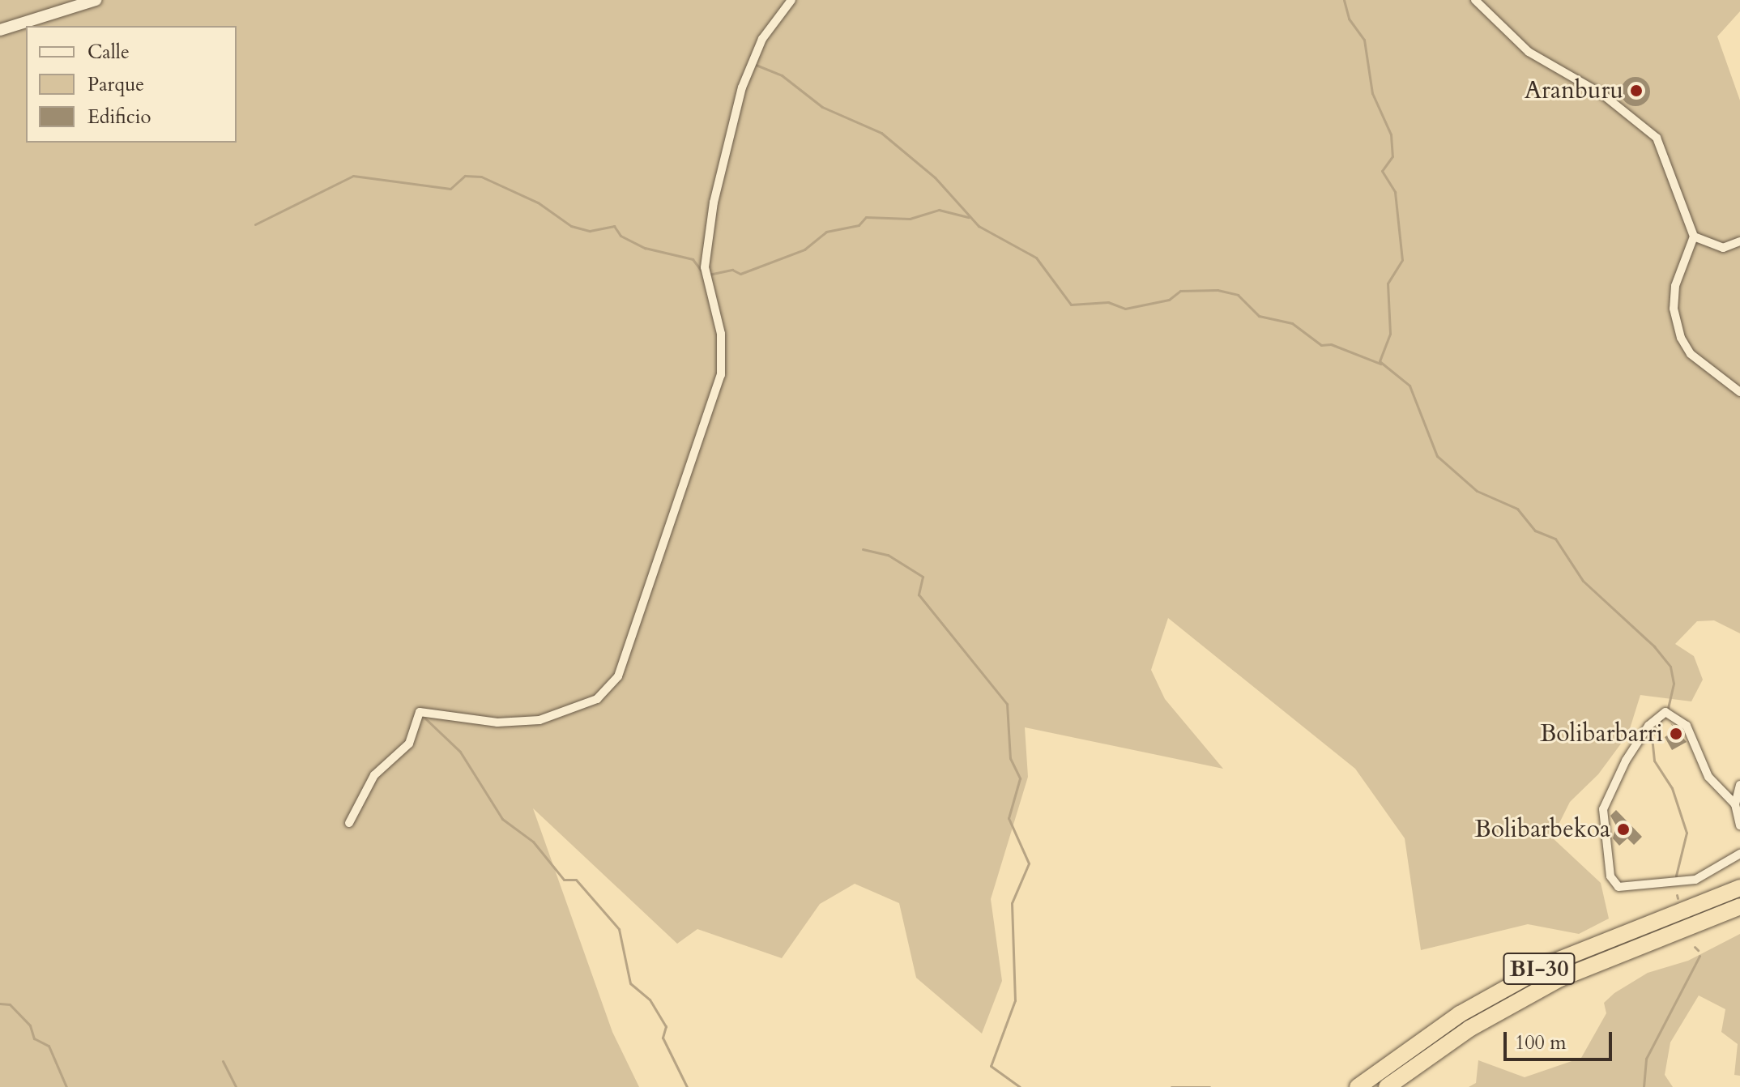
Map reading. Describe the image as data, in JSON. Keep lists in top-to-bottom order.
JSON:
{
  "streets": {
    "highway": ["BI-30"]
  },
  "places": ["Aranburu", "Bolibarbarri", "Bolibarbekoa"],
  "legend": ["Calle", "Parque", "Edificio"],
  "scale_bar": "100 m"
}
